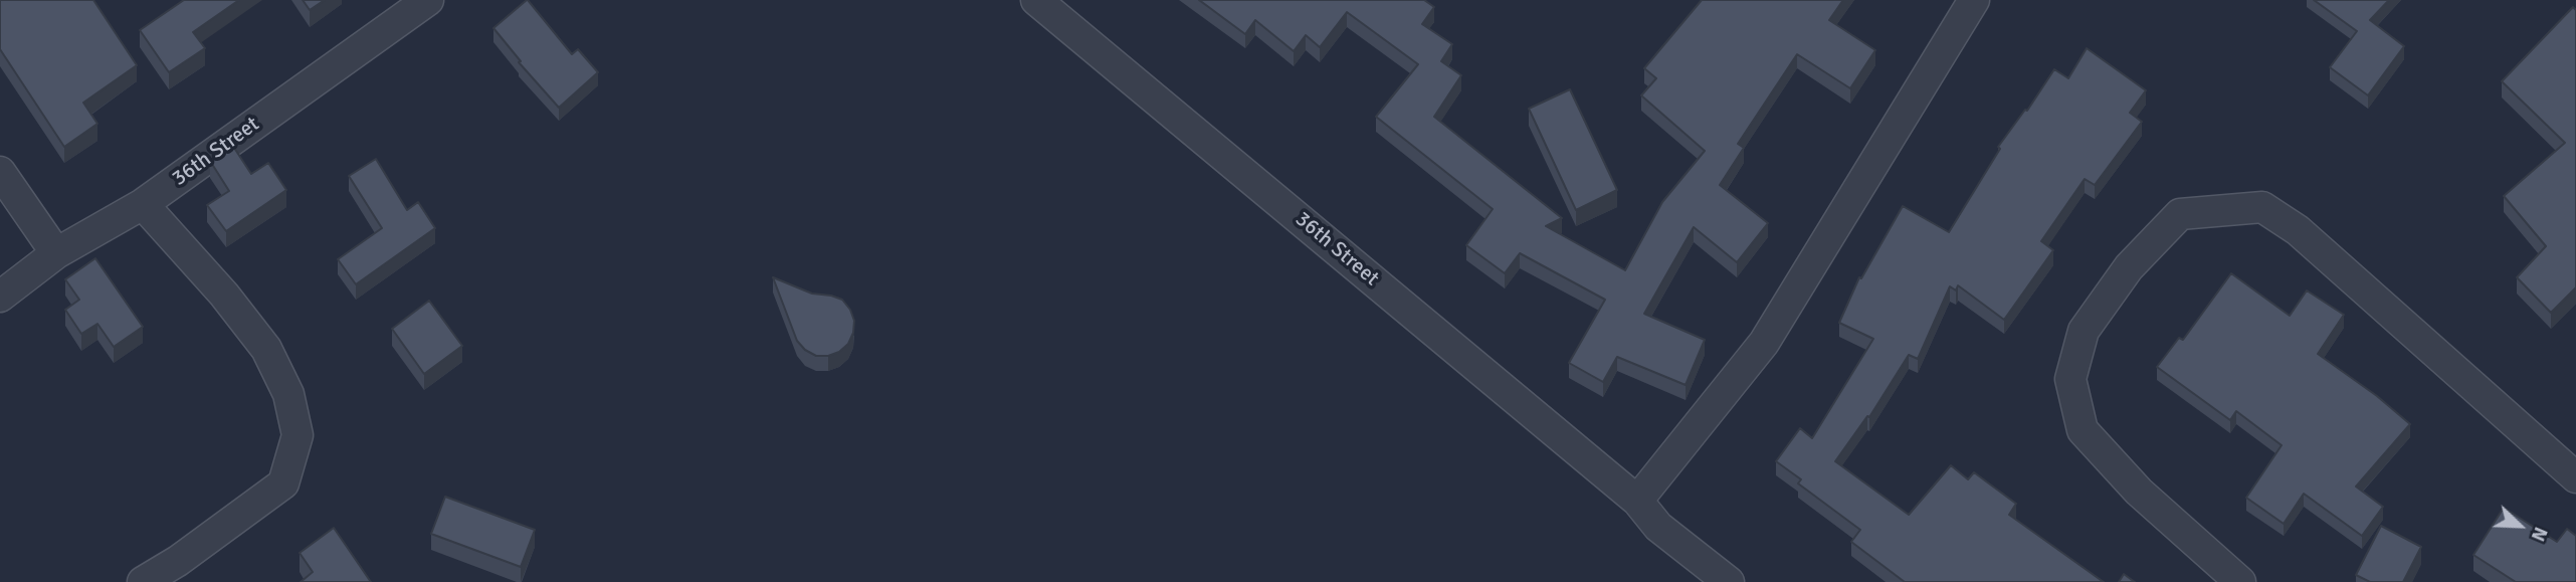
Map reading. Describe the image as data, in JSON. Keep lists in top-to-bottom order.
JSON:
{
  "streets": {
    "street": ["36th Street"]
  },
  "north": "bottom right"
}
